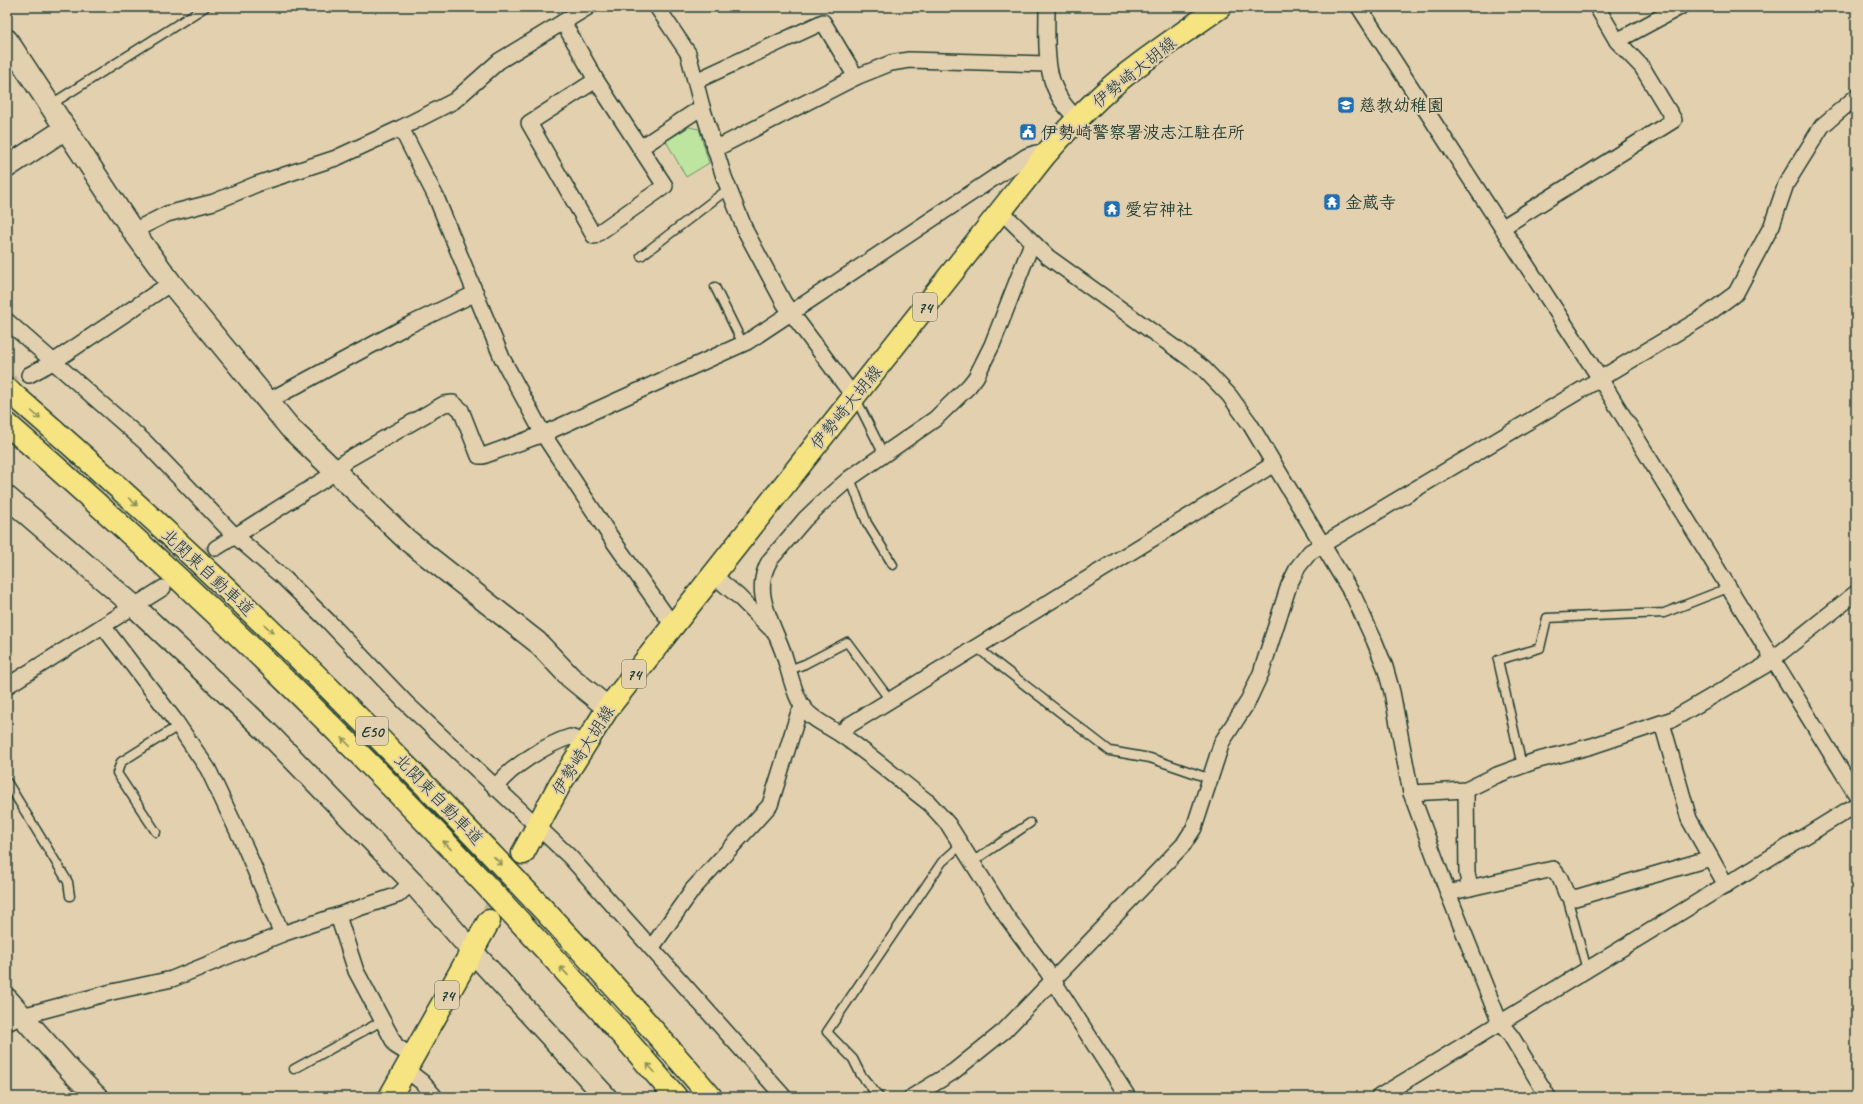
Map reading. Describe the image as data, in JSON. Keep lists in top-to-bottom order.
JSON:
{
  "streets": {
    "main road": [
      "伊勢崎大胡線",
      "74",
      "北関東自動車道",
      "E50"
    ]
  },
  "places": {
    "school or university": ["慈教幼稚園"],
    "public building": ["伊勢崎警察署波志江駐在所"],
    "temple": ["金蔵寺", "愛宕神社"]
  }
}
